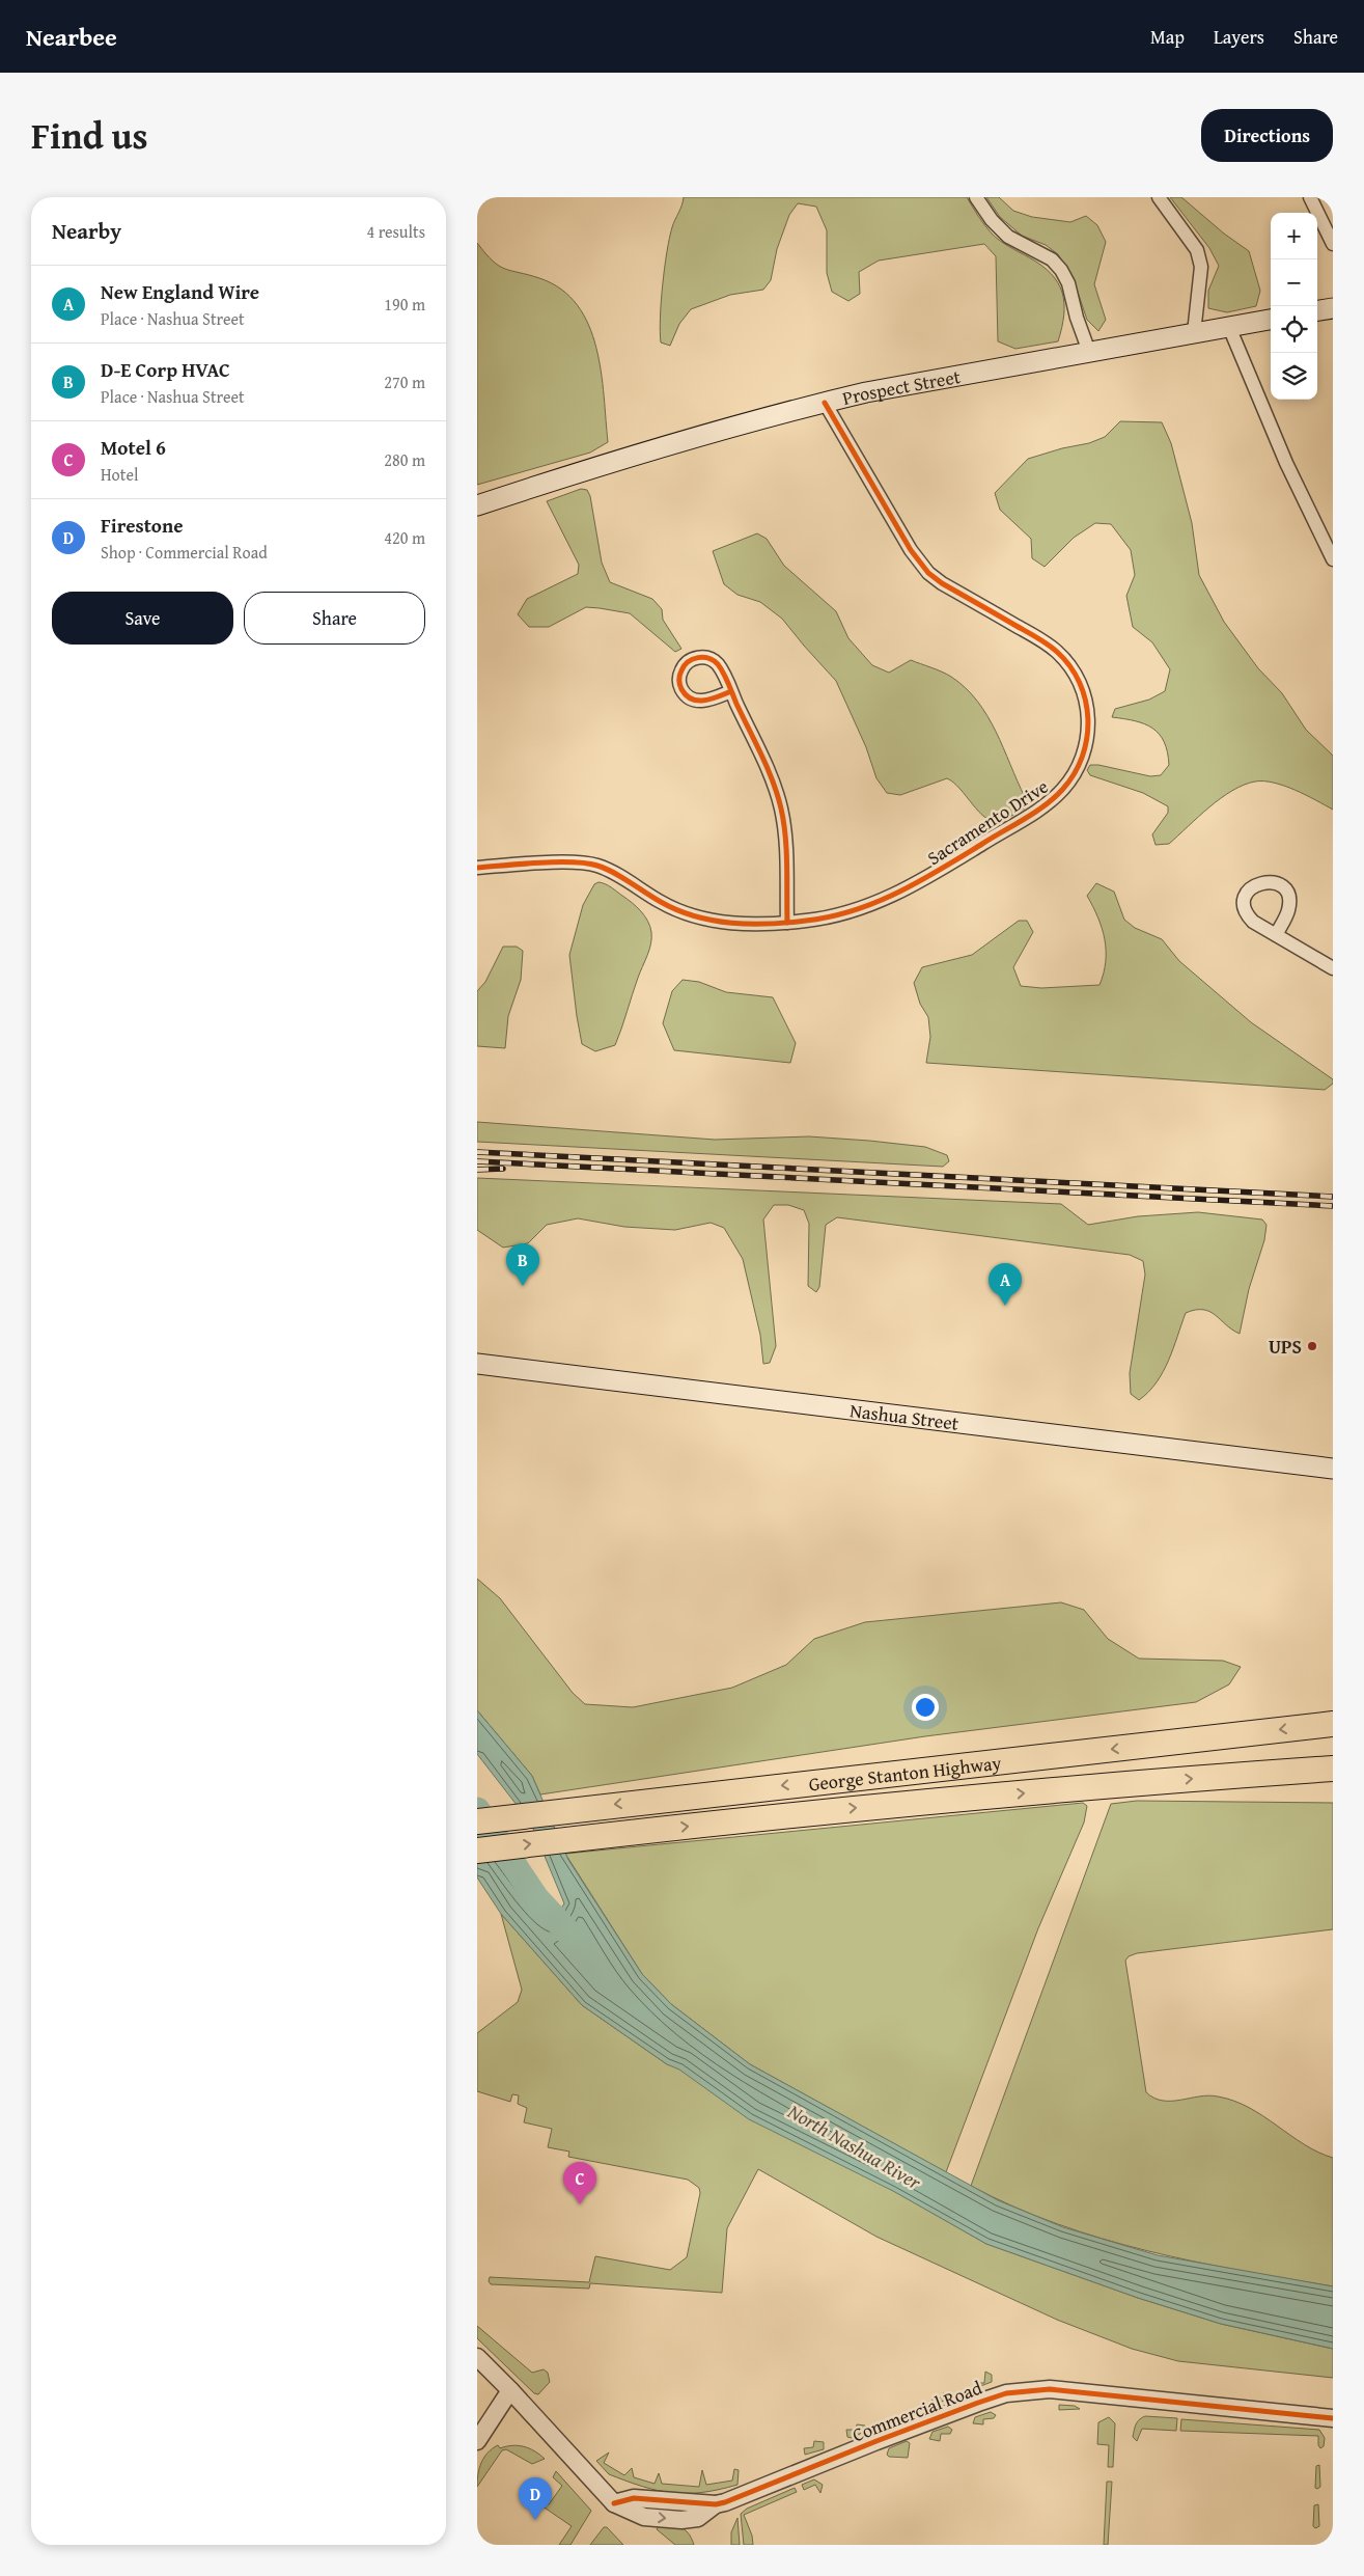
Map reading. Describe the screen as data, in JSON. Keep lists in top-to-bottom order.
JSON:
{
  "streets": {
    "highway": ["George Stanton Highway"],
    "main road": ["Prospect Street", "Nashua Street"],
    "street": ["Sacramento Drive", "Commercial Road"]
  },
  "crossings": [
    ["Prospect Street", "Sacramento Drive"]
  ],
  "water": ["North Nashua River"],
  "places": ["UPS"],
  "page": {
    "header": "Nearbee",
    "nav": ["Map", "Layers", "Share"],
    "title": "Find us",
    "buttons": [
      "Directions",
      ["Save", "Share"]
    ],
    "heading": ["Nearby", "4 results"],
    "map_buttons": ["+", "−"],
    "list": [
      {
        "mark": "A",
        "name": "New England Wire",
        "note": "Place · Nashua Street",
        "value": "190 m"
      },
      {
        "mark": "B",
        "name": "D-E Corp HVAC",
        "note": "Place · Nashua Street",
        "value": "270 m"
      },
      {
        "mark": "C",
        "name": "Motel 6",
        "note": "Hotel",
        "value": "280 m"
      },
      {
        "mark": "D",
        "name": "Firestone",
        "note": "Shop · Commercial Road",
        "value": "420 m"
      }
    ],
    "pins": [
      "B",
      "A",
      "C",
      "D"
    ]
  }
}
